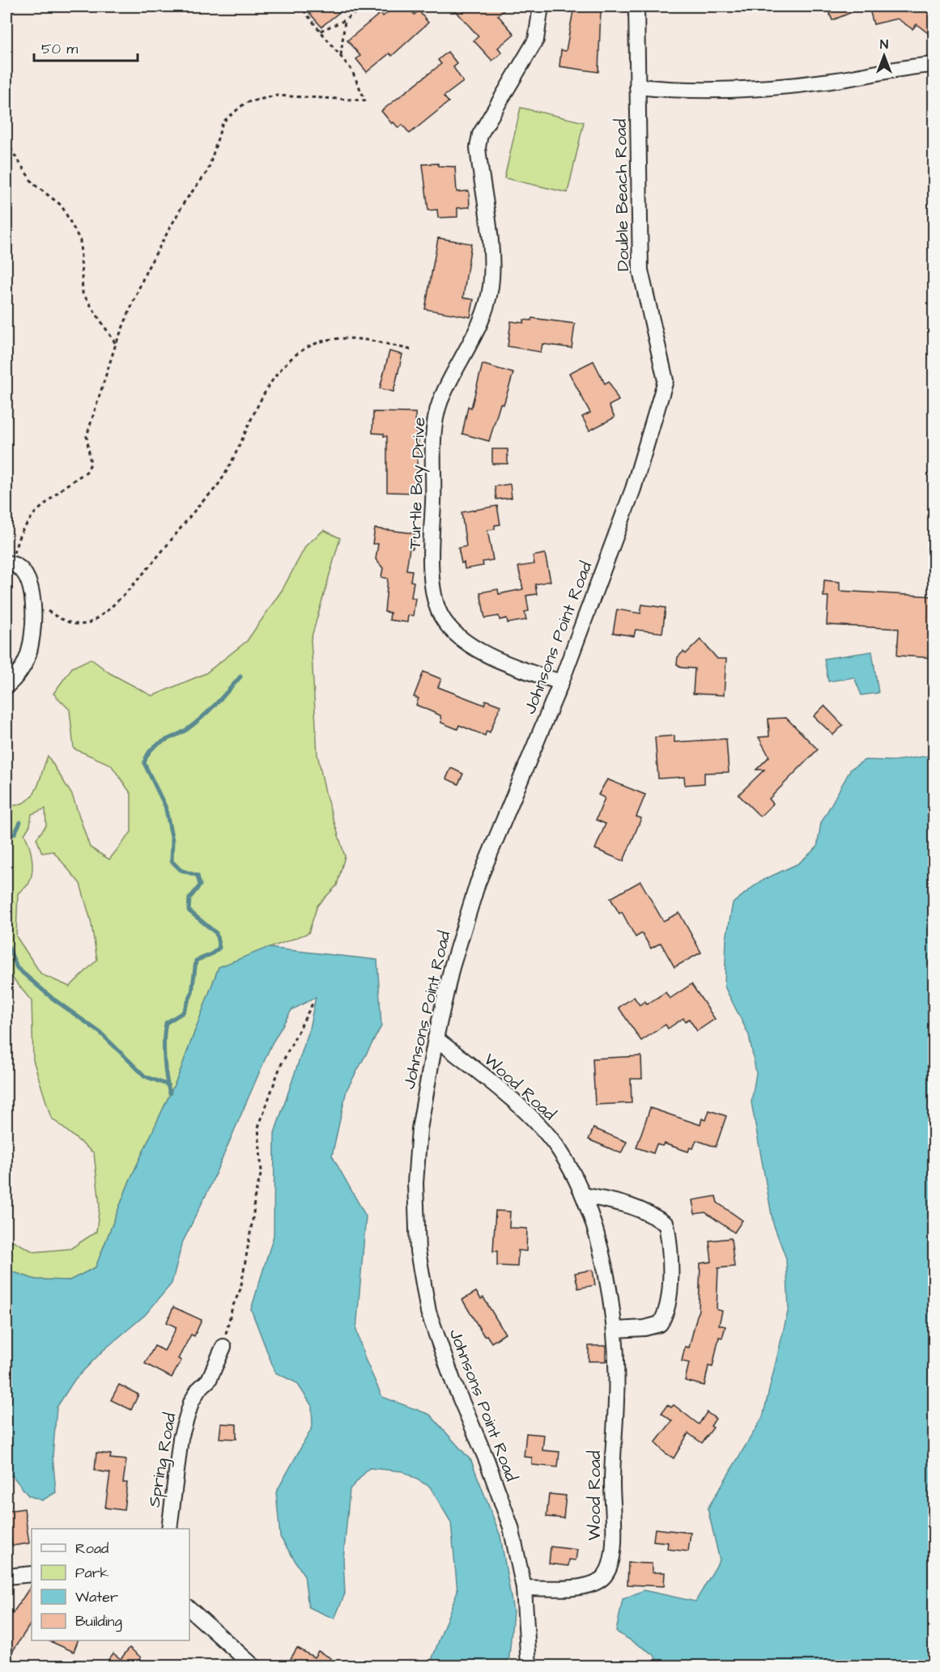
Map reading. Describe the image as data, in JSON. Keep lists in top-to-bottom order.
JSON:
{
  "streets": {
    "street": [
      "Double Beach Road",
      "Turtle Bay Drive",
      "Johnsons Point Road",
      "Wood Road",
      "Spring Road"
    ]
  },
  "crossings": [
    ["Double Beach Road", "Johnsons Point Road"],
    ["Turtle Bay Drive", "Johnsons Point Road"],
    ["Johnsons Point Road", "Wood Road"]
  ],
  "legend": [
    "Road",
    "Park",
    "Water",
    "Building"
  ],
  "scale_bar": "50 m",
  "north": "top"
}
